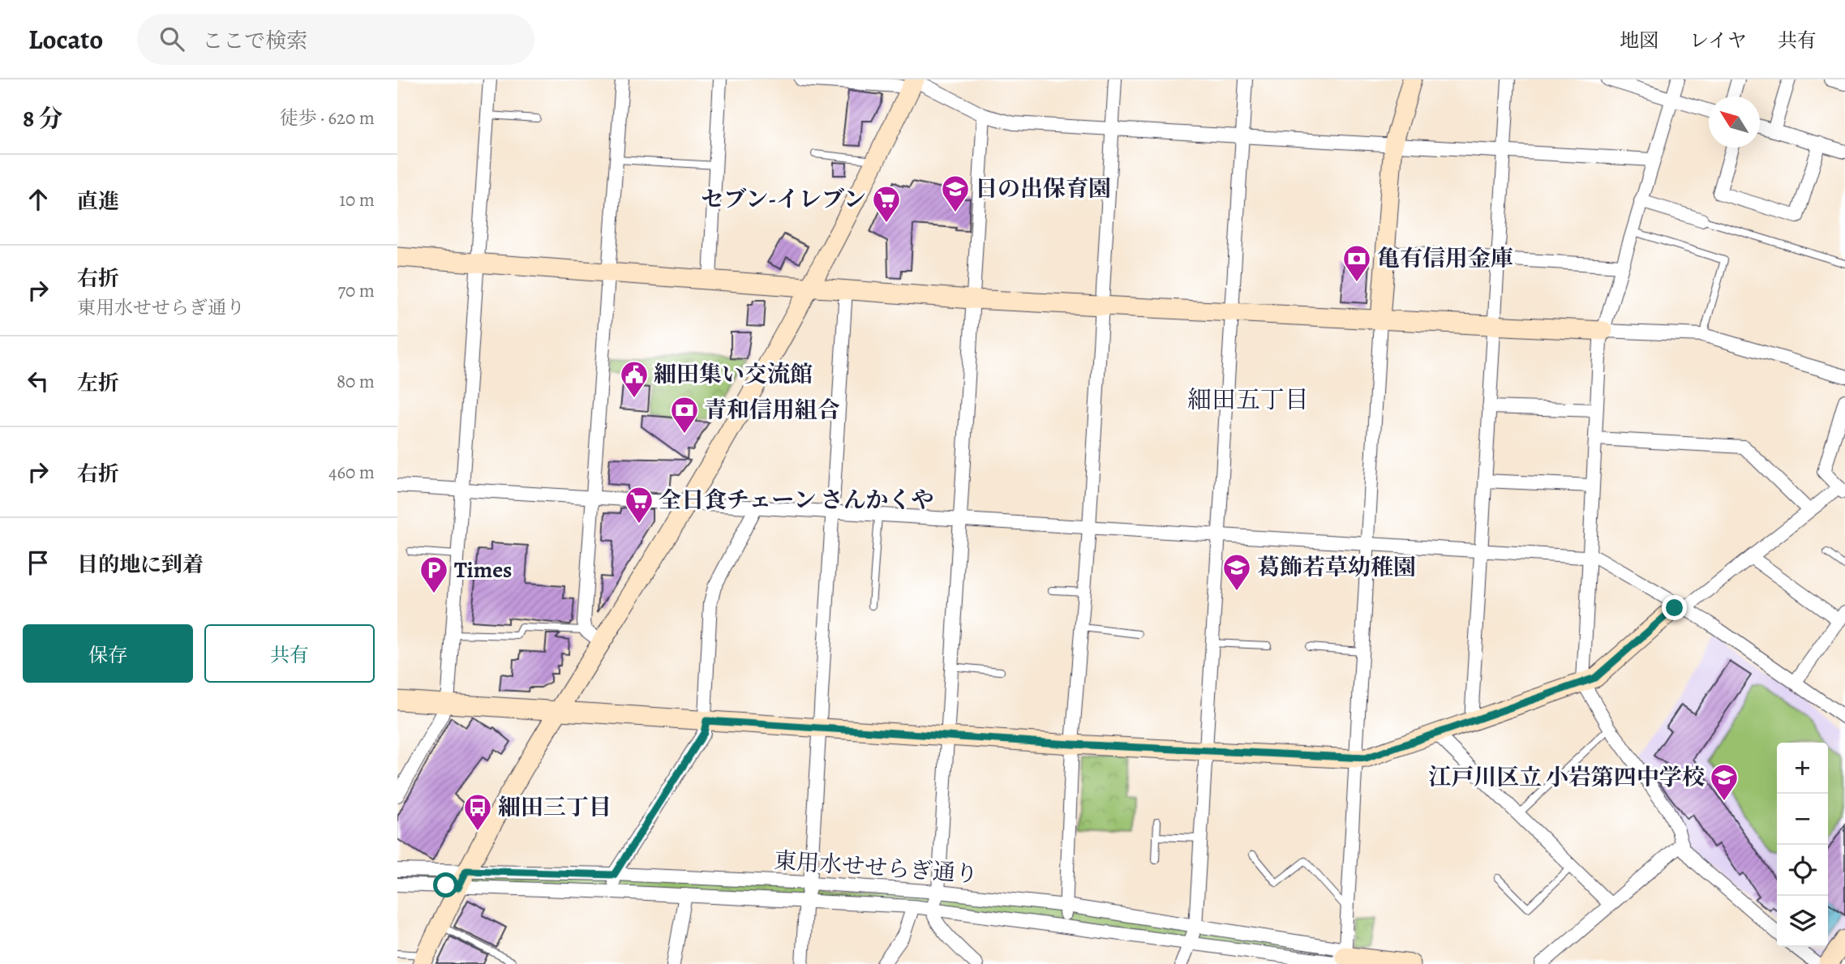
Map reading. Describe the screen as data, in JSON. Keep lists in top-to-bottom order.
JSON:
{
  "streets": {
    "street": ["東用水せせらぎ通り"]
  },
  "districts": ["細田五丁目"],
  "places": {
    "school or university": ["日の出保育園", "葛飾若草幼稚園", "江戸川区立 小岩第四中学校"],
    "supermarket": ["セブン-イレブン", "全日食チェーン さんかくや"],
    "bank": ["亀有信用金庫", "青和信用組合"],
    "public building": ["細田集い交流館"],
    "parking": ["Times"],
    "bus stop": ["細田三丁目"]
  },
  "north": "top left",
  "page": {
    "header": "Locato",
    "search": "ここで検索",
    "nav": ["地図", "レイヤ", "共有"],
    "heading": ["8 分", "徒歩 · 620 m"],
    "list": [
      ["直進", "10 m"],
      ["右折", "東用水せせらぎ通り", "70 m"],
      ["左折", "80 m"],
      ["右折", "460 m"],
      "目的地に到着"
    ],
    "buttons": ["保存", "共有"],
    "map_buttons": ["+", "−"]
  }
}
